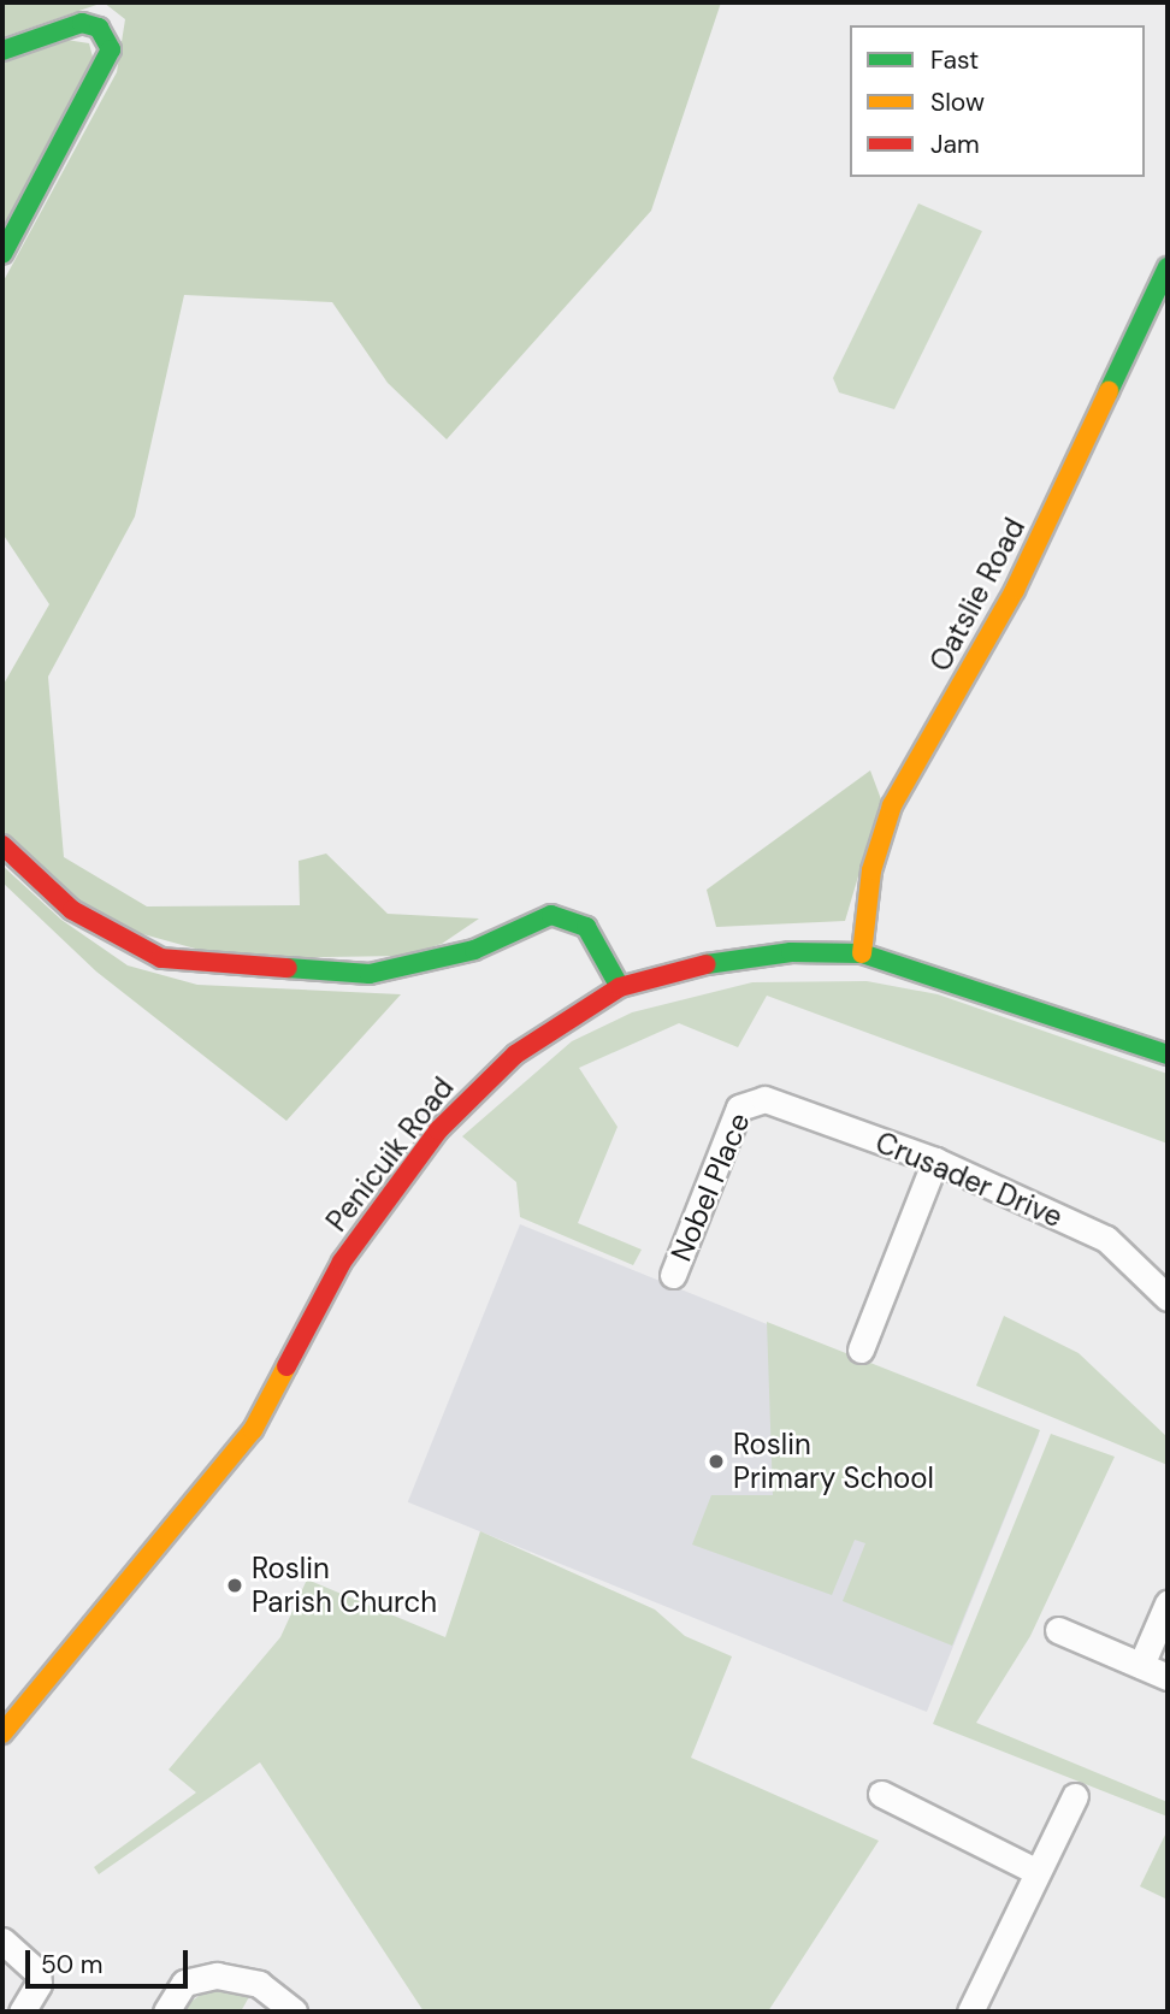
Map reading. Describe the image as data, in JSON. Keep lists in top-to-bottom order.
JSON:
{
  "streets": {
    "main road": ["Oatslie Road", "Penicuik Road"],
    "street": ["Crusader Drive", "Nobel Place"]
  },
  "crossings": [
    ["Oatslie Road", "Penicuik Road"],
    ["Crusader Drive", "Nobel Place"]
  ],
  "places": ["Roslin Primary School", "Roslin Parish Church"],
  "legend": ["Fast", "Slow", "Jam"],
  "scale_bar": "50 m"
}
